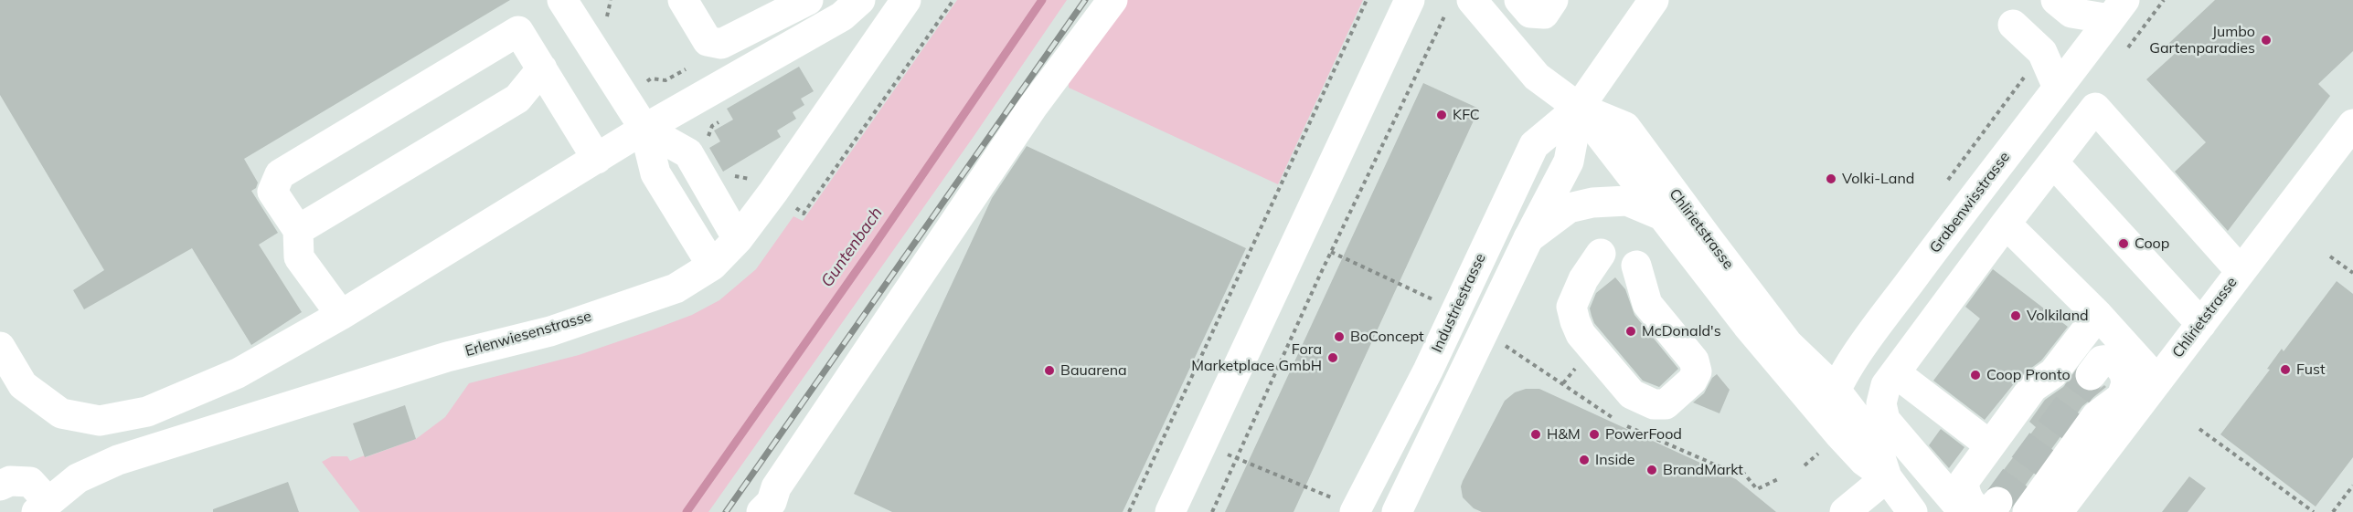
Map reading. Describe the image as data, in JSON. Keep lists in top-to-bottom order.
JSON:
{
  "streets": {
    "street": [
      "Grabenwisstrasse",
      "Chlirietstrasse",
      "Industriestrasse",
      "Erlenwiesenstrasse"
    ]
  },
  "crossings": [
    ["Grabenwisstrasse", "Chlirietstrasse"],
    ["Chlirietstrasse", "Industriestrasse"]
  ],
  "water": ["Guntenbach"],
  "places": [
    "Jumbo Gartenparadies",
    "KFC",
    "Volki-Land",
    "Coop",
    "Volkiland",
    "McDonald's",
    "BoConcept",
    "Fora Marketplace GmbH",
    "Fust",
    "Bauarena",
    "Coop Pronto",
    "H&M",
    "PowerFood",
    "Inside",
    "BrandMarkt"
  ]
}
